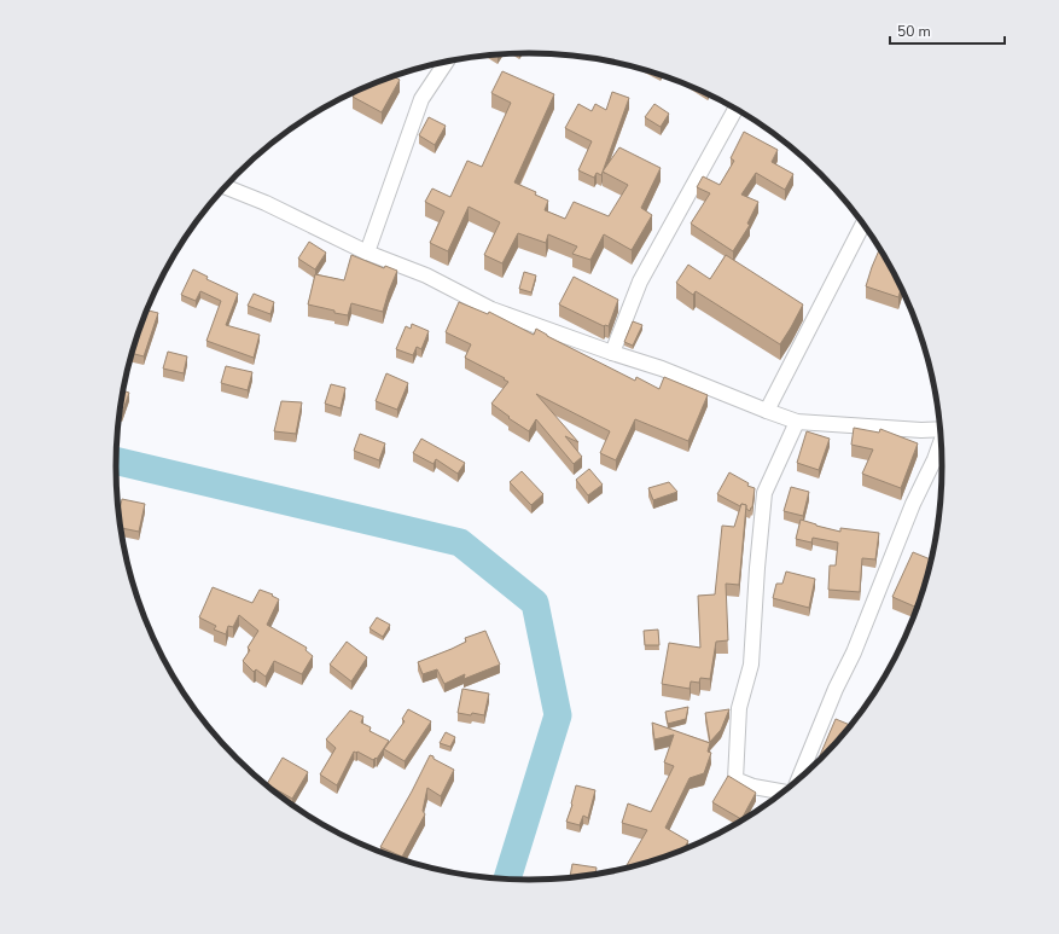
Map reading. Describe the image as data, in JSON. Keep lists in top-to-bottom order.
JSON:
{
  "scale_bar": "50 m"
}
